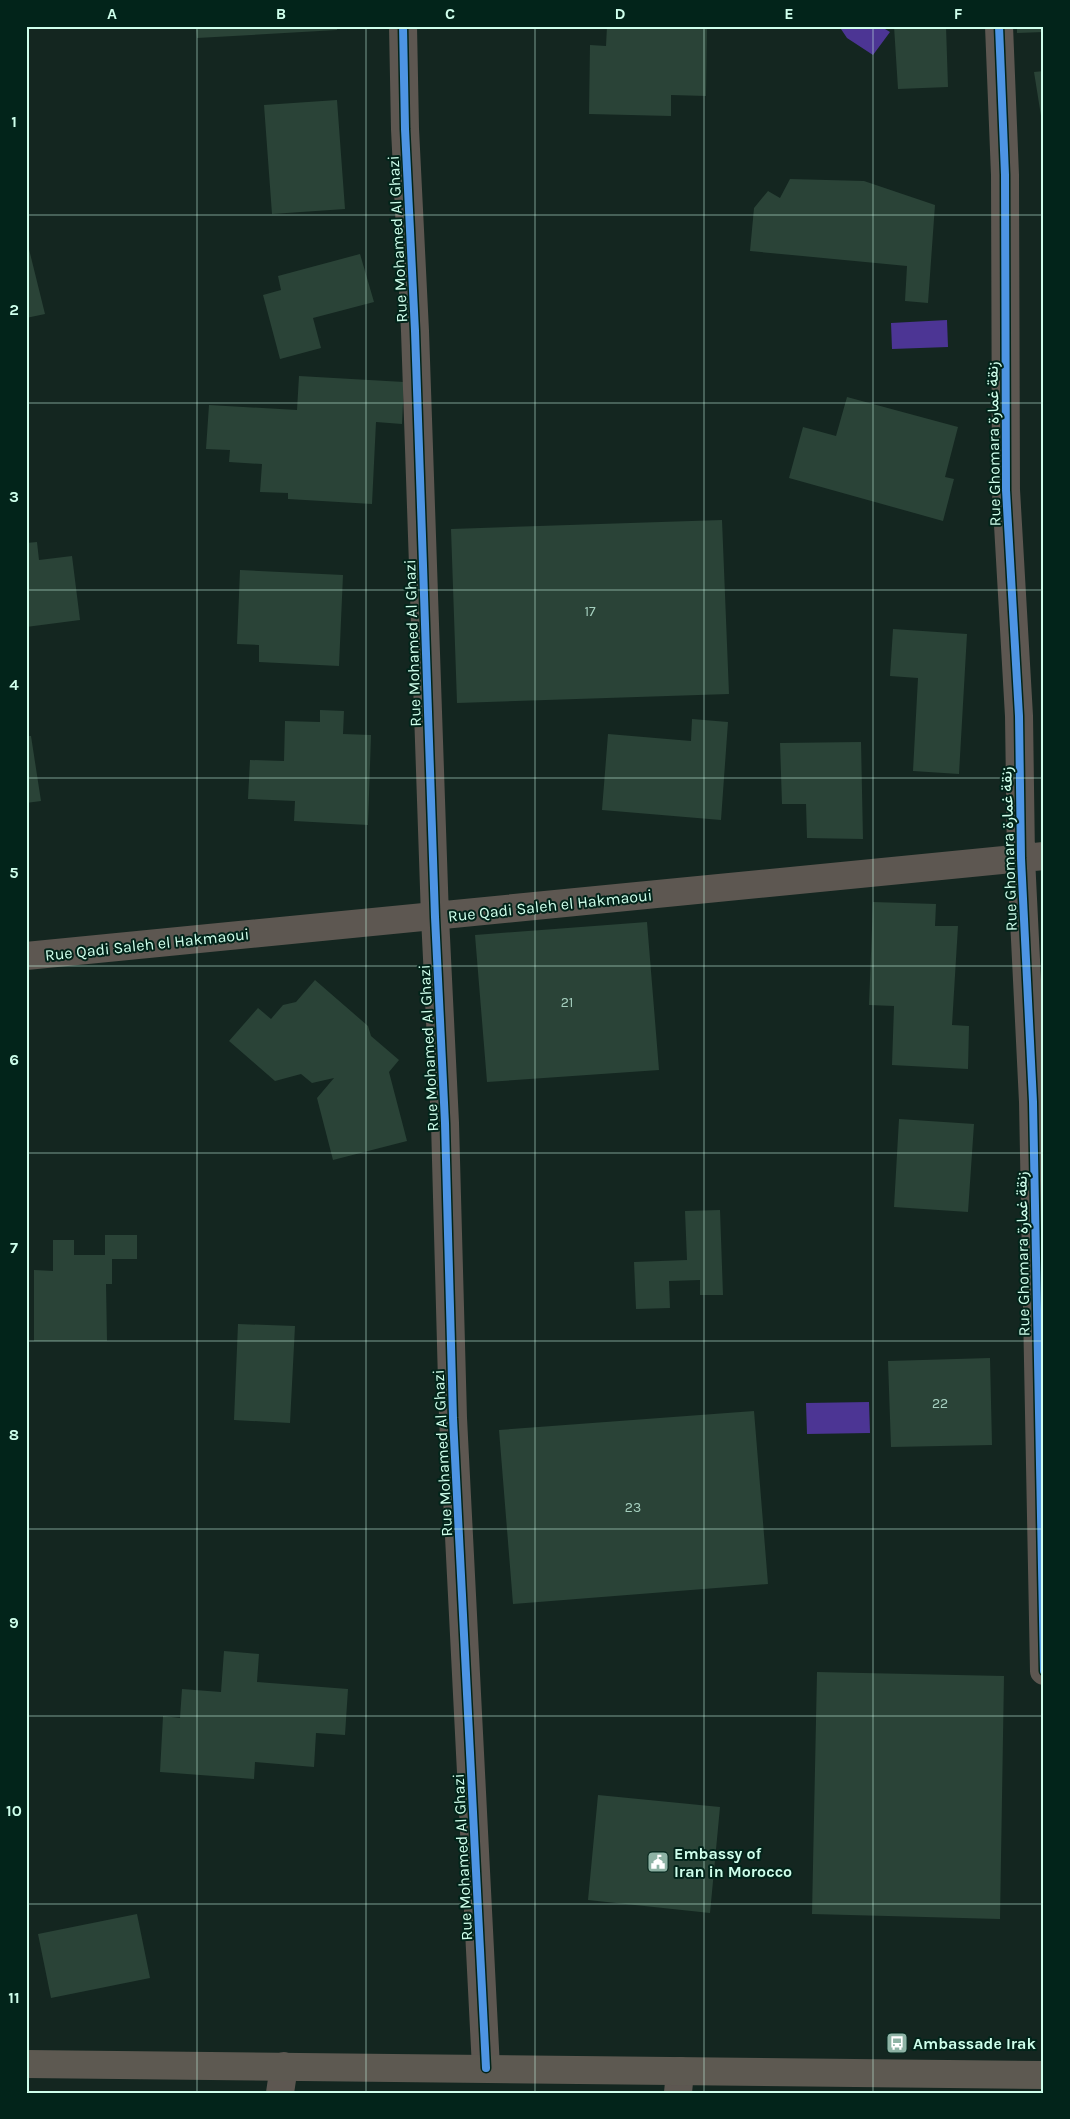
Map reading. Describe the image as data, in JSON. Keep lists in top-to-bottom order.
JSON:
{
  "streets": {
    "street": ["Rue Mohamed Al Ghazi", "Rue Ghomara زنقة غمارة", "Rue Qadi Saleh el Hakmaoui"]
  },
  "crossings": [
    ["Rue Mohamed Al Ghazi", "Rue Qadi Saleh el Hakmaoui"],
    ["Rue Ghomara زنقة غمارة", "Rue Qadi Saleh el Hakmaoui"]
  ],
  "places": {
    "public building": ["Embassy of Iran in Morocco"],
    "bus stop": ["Ambassade Irak"]
  },
  "house_numbers": [
    "17",
    "21",
    "22",
    "23"
  ],
  "grid": {
    "columns": [
      "A",
      "B",
      "C",
      "D",
      "E",
      "F"
    ],
    "rows": [
      "1",
      "2",
      "3",
      "4",
      "5",
      "6",
      "7",
      "8",
      "9",
      "10",
      "11"
    ]
  }
}
